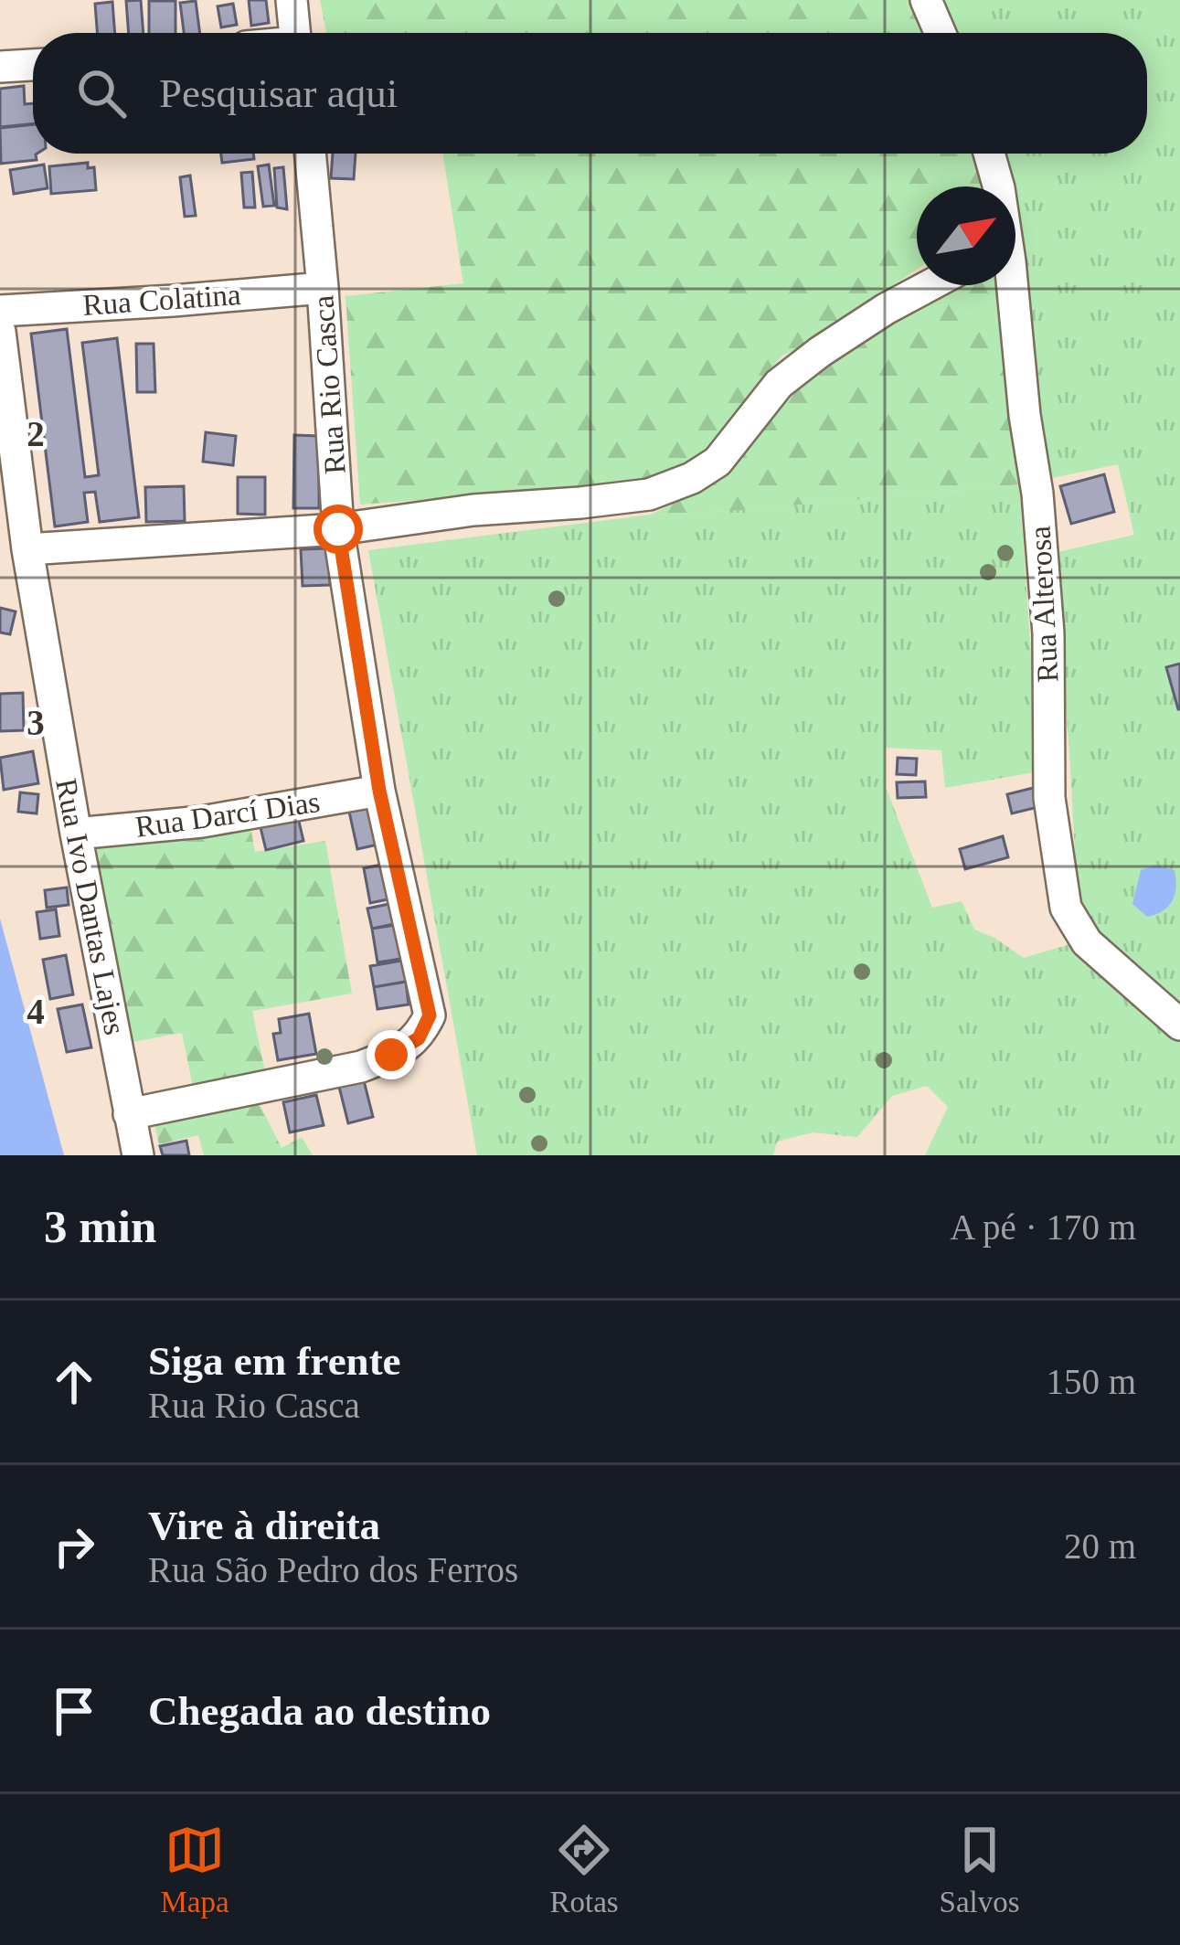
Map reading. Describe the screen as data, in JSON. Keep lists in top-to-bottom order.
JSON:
{
  "streets": {
    "street": [
      "Rua Colatina",
      "Rua Rio Casca",
      "Rua Alterosa",
      "Rua Darcí Dias",
      "Rua Ivo Dantas Lajes"
    ]
  },
  "crossings": [
    ["Rua Colatina", "Rua Rio Casca"],
    ["Rua Rio Casca", "Rua Darcí Dias"],
    ["Rua Rio Casca", "Rua Ivo Dantas Lajes"],
    ["Rua Darcí Dias", "Rua Ivo Dantas Lajes"]
  ],
  "north": "top right",
  "page": {
    "search": "Pesquisar aqui",
    "heading": ["3 min", "A pé · 170 m"],
    "list": [
      ["Siga em frente", "Rua Rio Casca", "150 m"],
      ["Vire à direita", "Rua São Pedro dos Ferros", "20 m"],
      "Chegada ao destino"
    ],
    "nav": ["Mapa", "Rotas", "Salvos"]
  },
  "grid": {
    "rows": ["2", "3", "4"]
  }
}
